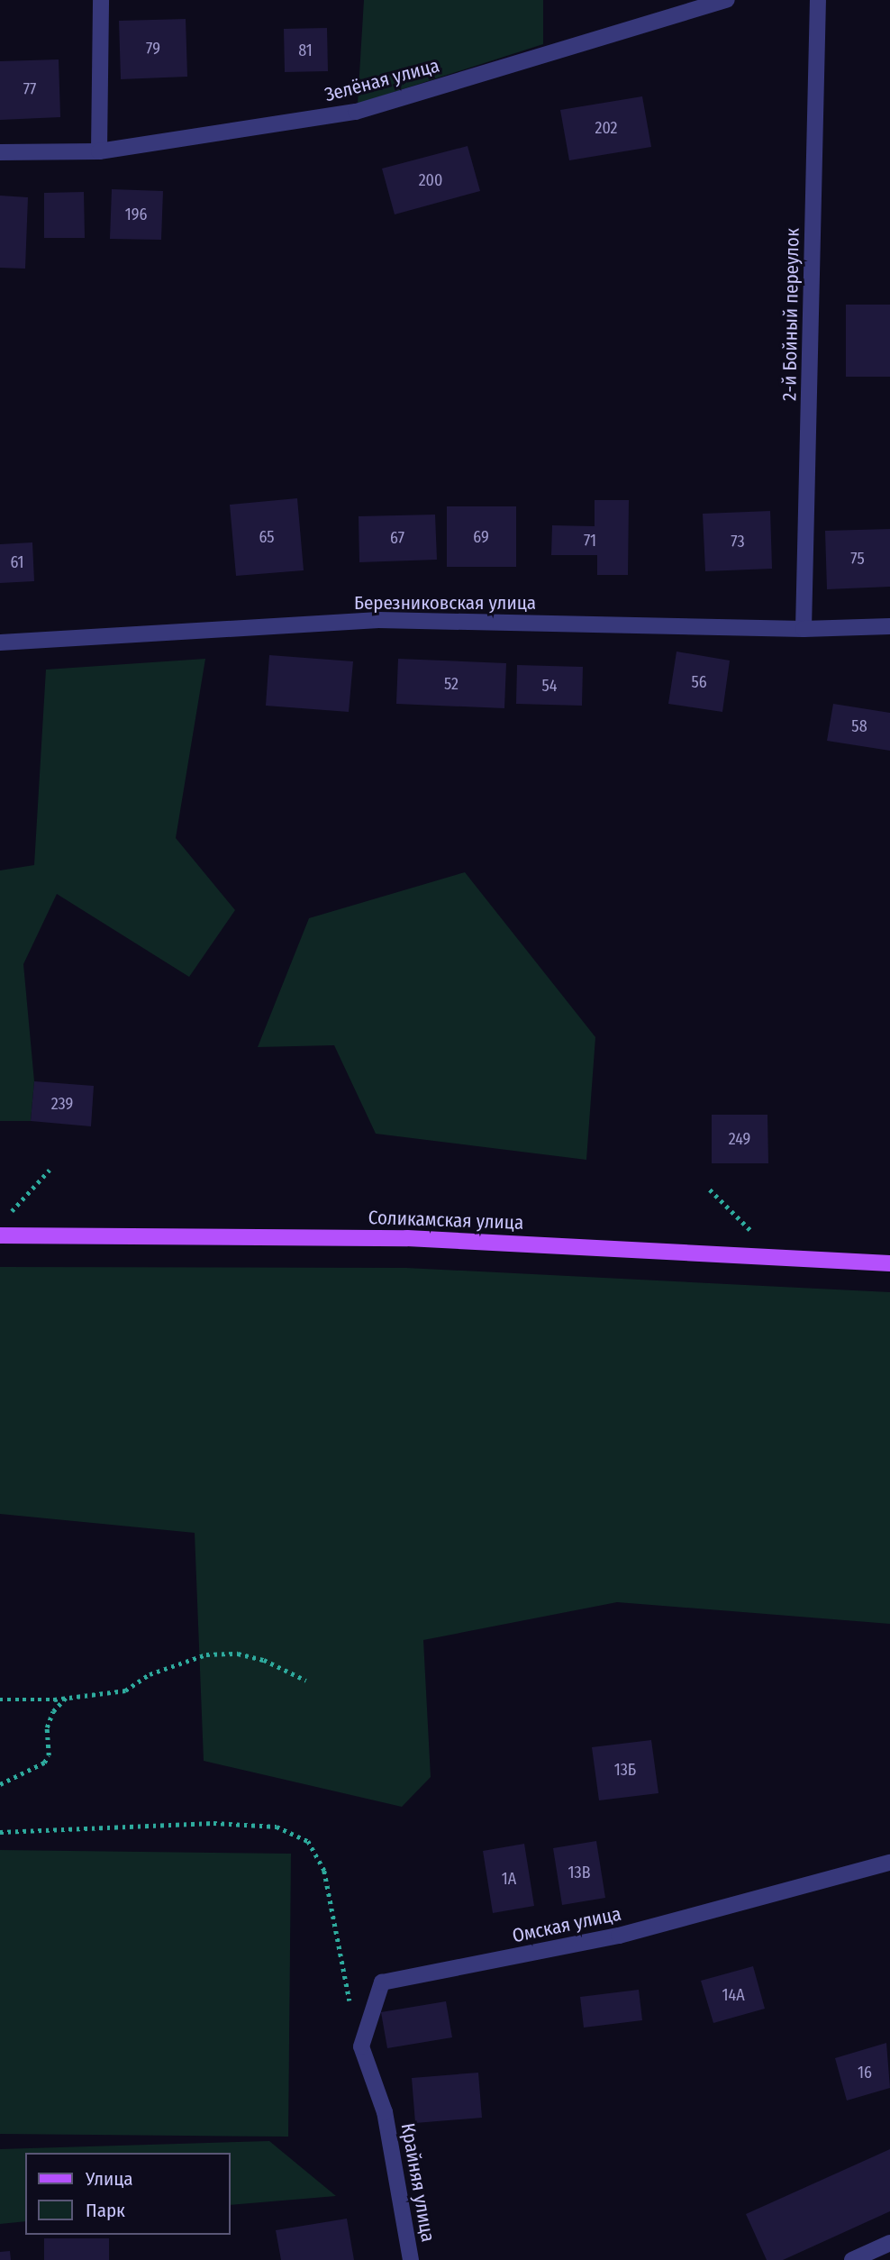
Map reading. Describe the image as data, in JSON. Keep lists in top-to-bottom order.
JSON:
{
  "streets": {
    "main road": ["Соликамская улица"],
    "street": [
      "Зелёная улица",
      "2-й Бойный переулок",
      "Березниковская улица",
      "Омская улица",
      "Крайняя улица"
    ]
  },
  "crossings": [
    ["2-й Бойный переулок", "Березниковская улица"],
    ["Омская улица", "Крайняя улица"]
  ],
  "house_numbers": [
    "79",
    "81",
    "77",
    "202",
    "200",
    "196",
    "65",
    "69",
    "67",
    "71",
    "73",
    "75",
    "61",
    "56",
    "52",
    "54",
    "58",
    "239",
    "249",
    "13Б",
    "13В",
    "1А",
    "14А",
    "16"
  ],
  "legend": ["Улица", "Парк"]
}
